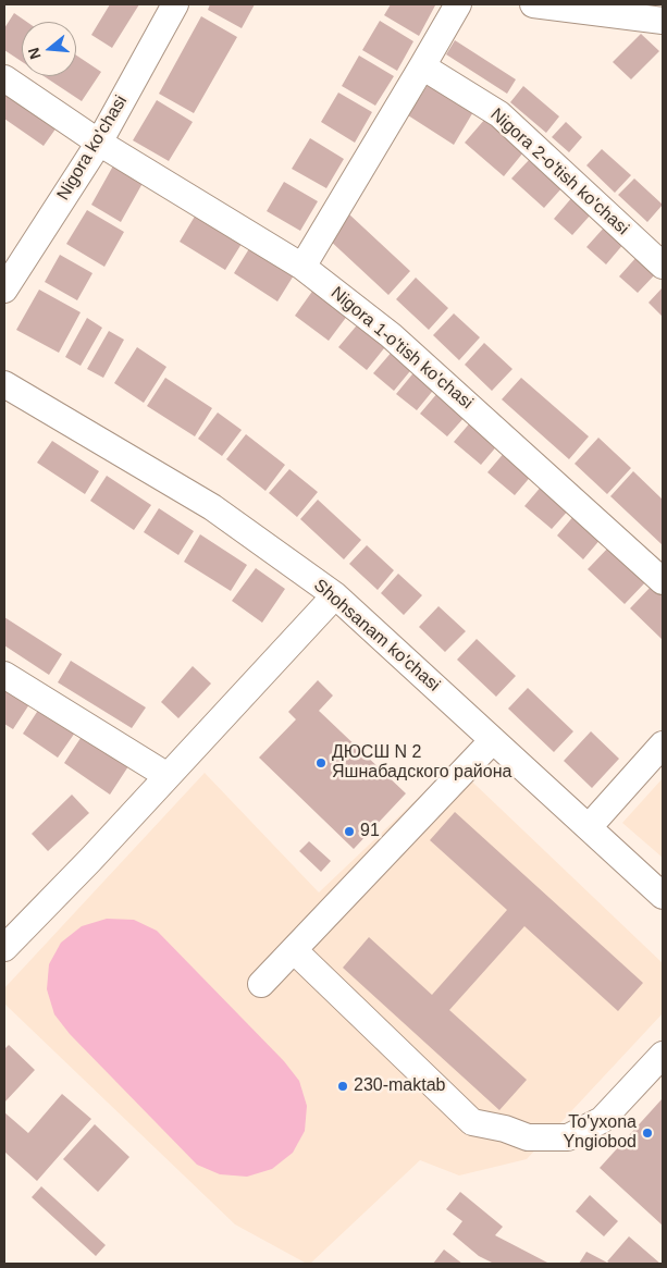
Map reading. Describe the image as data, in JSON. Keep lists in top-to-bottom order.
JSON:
{
  "streets": {
    "street": [
      "Nigora ko'chasi",
      "Nigora 2-o'tish ko'chasi",
      "Nigora 1-o'tish ko'chasi",
      "Shohsanam ko'chasi"
    ]
  },
  "crossings": [
    ["Nigora ko'chasi", "Nigora 1-o'tish ko'chasi"]
  ],
  "places": [
    "ДЮСШ N 2 Яшнабадского района",
    "91",
    "230-maktab",
    "To'yxona Yngiobod"
  ],
  "north": "left"
}
